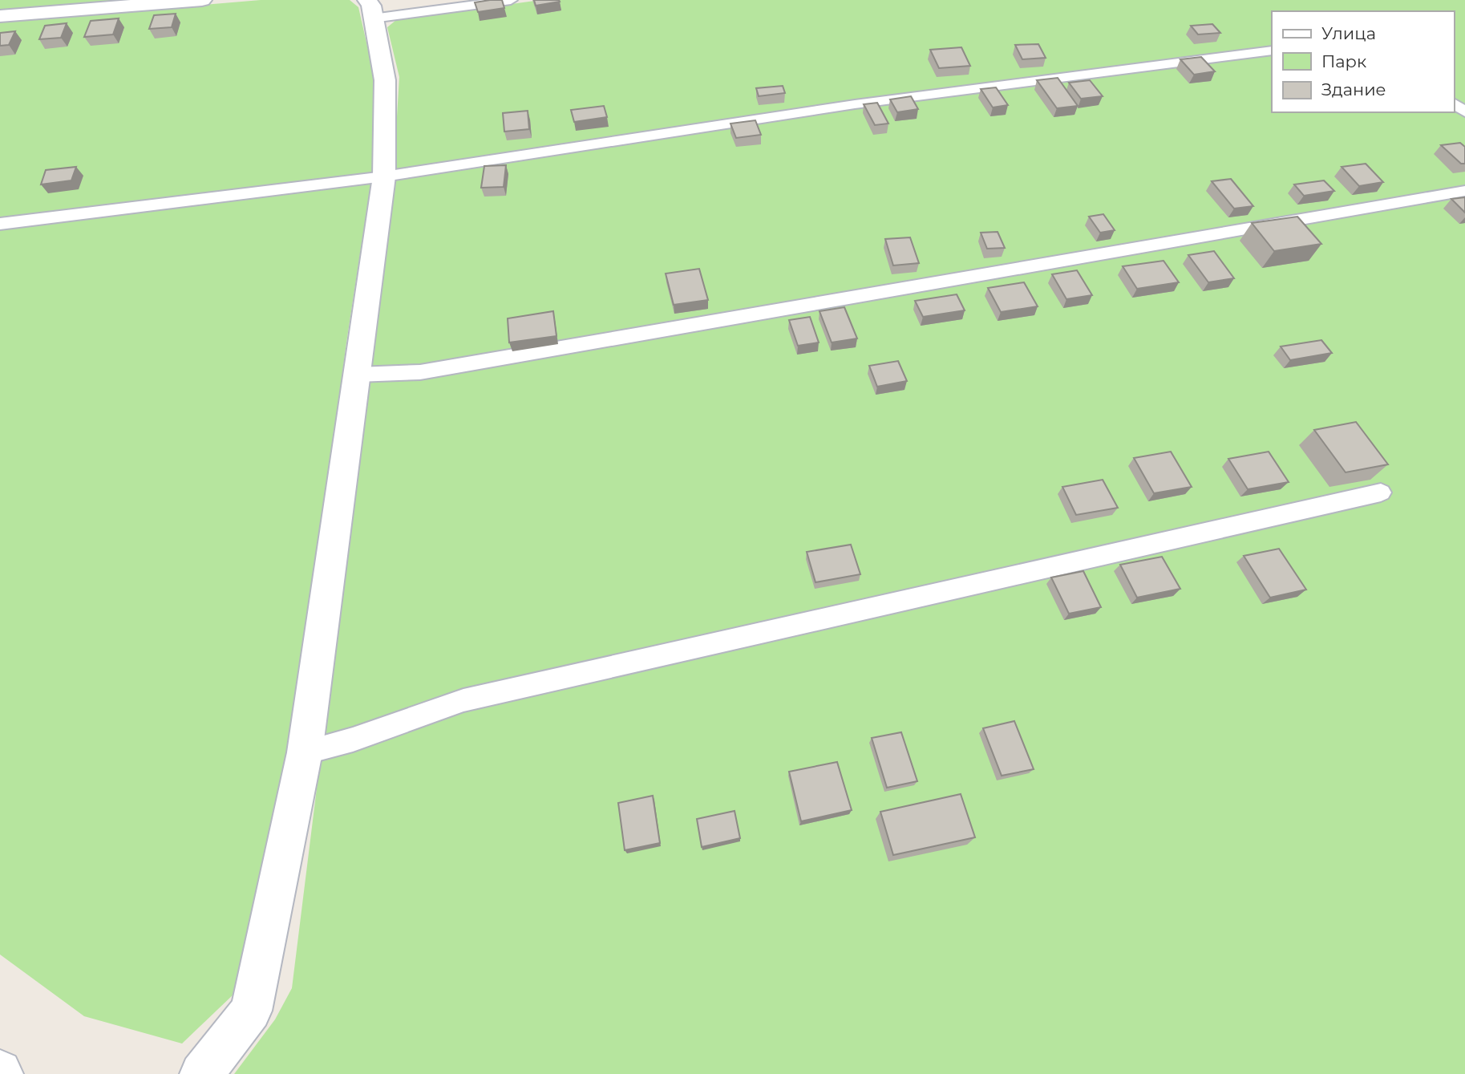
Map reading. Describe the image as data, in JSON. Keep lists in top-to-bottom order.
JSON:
{
  "legend": ["Улица", "Парк", "Здание"]
}
